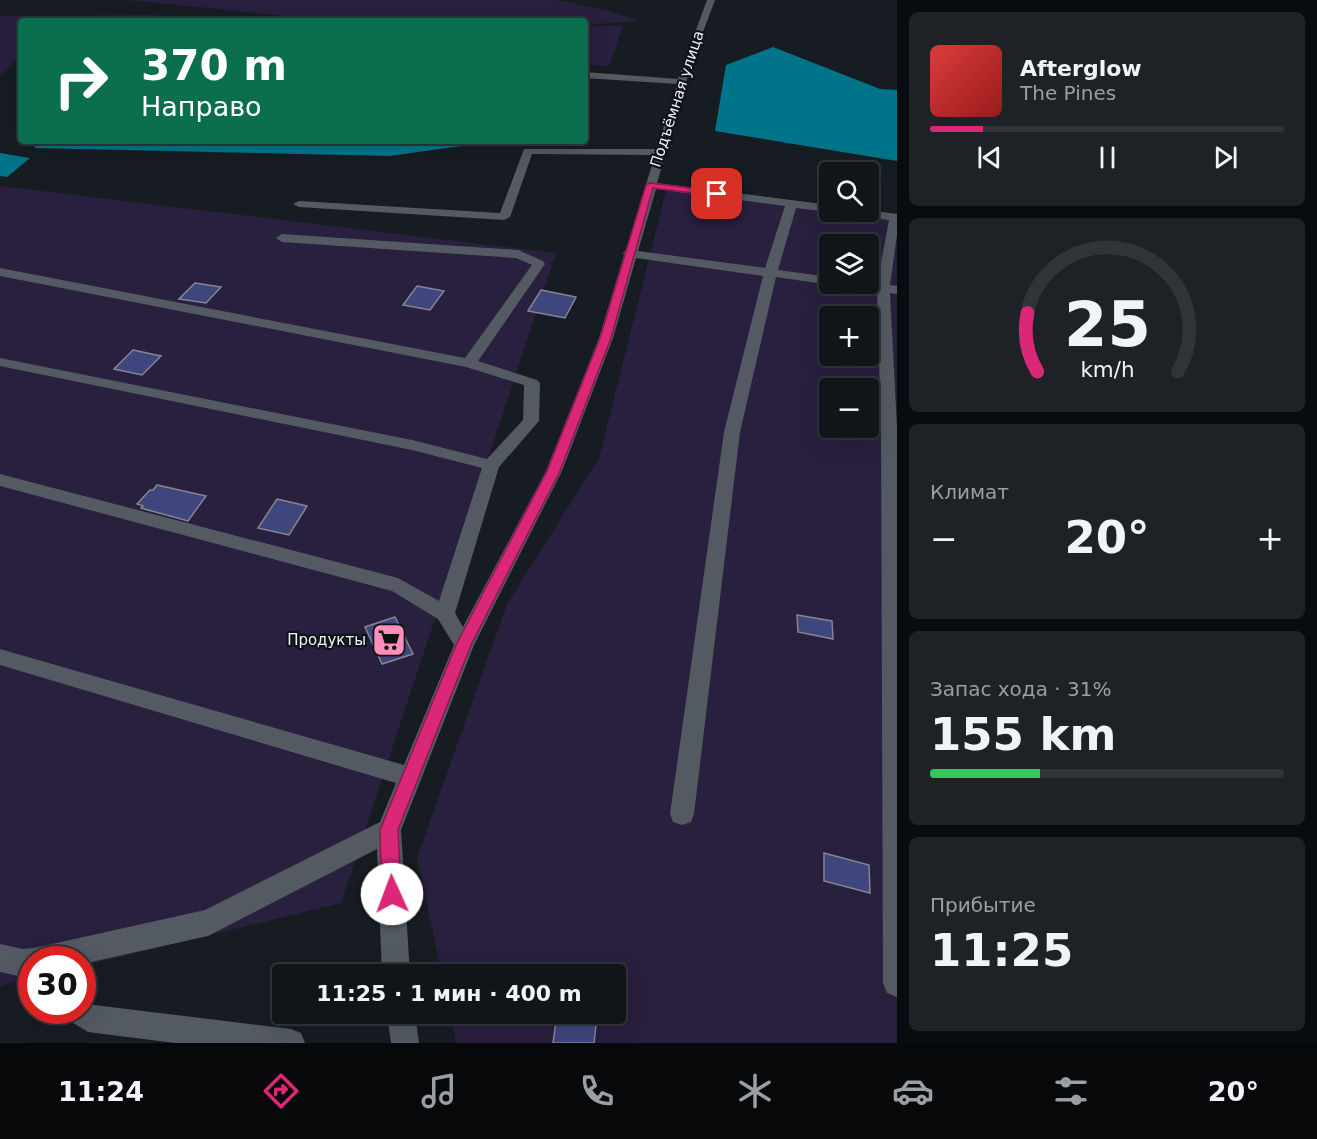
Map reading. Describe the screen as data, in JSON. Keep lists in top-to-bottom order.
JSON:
{
  "streets": {
    "street": ["Подъёмная улица"]
  },
  "places": {
    "supermarket": ["Продукты"]
  },
  "page": {
    "turn": ["370 m", "Направо"],
    "song": ["Afterglow", "The Pines"],
    "map_buttons": ["+", "−"],
    "tile": [
      "Климат",
      ["Запас хода · 31%", "155 km"],
      ["Прибытие", "11:25"]
    ],
    "heat": ["−", "20°", "+"],
    "limit": "30",
    "trip": "11:25 · 1 мин · 400 m",
    "tabs": ["11:24", "20°"],
    "gauge": ["25", "km/h"]
  }
}
